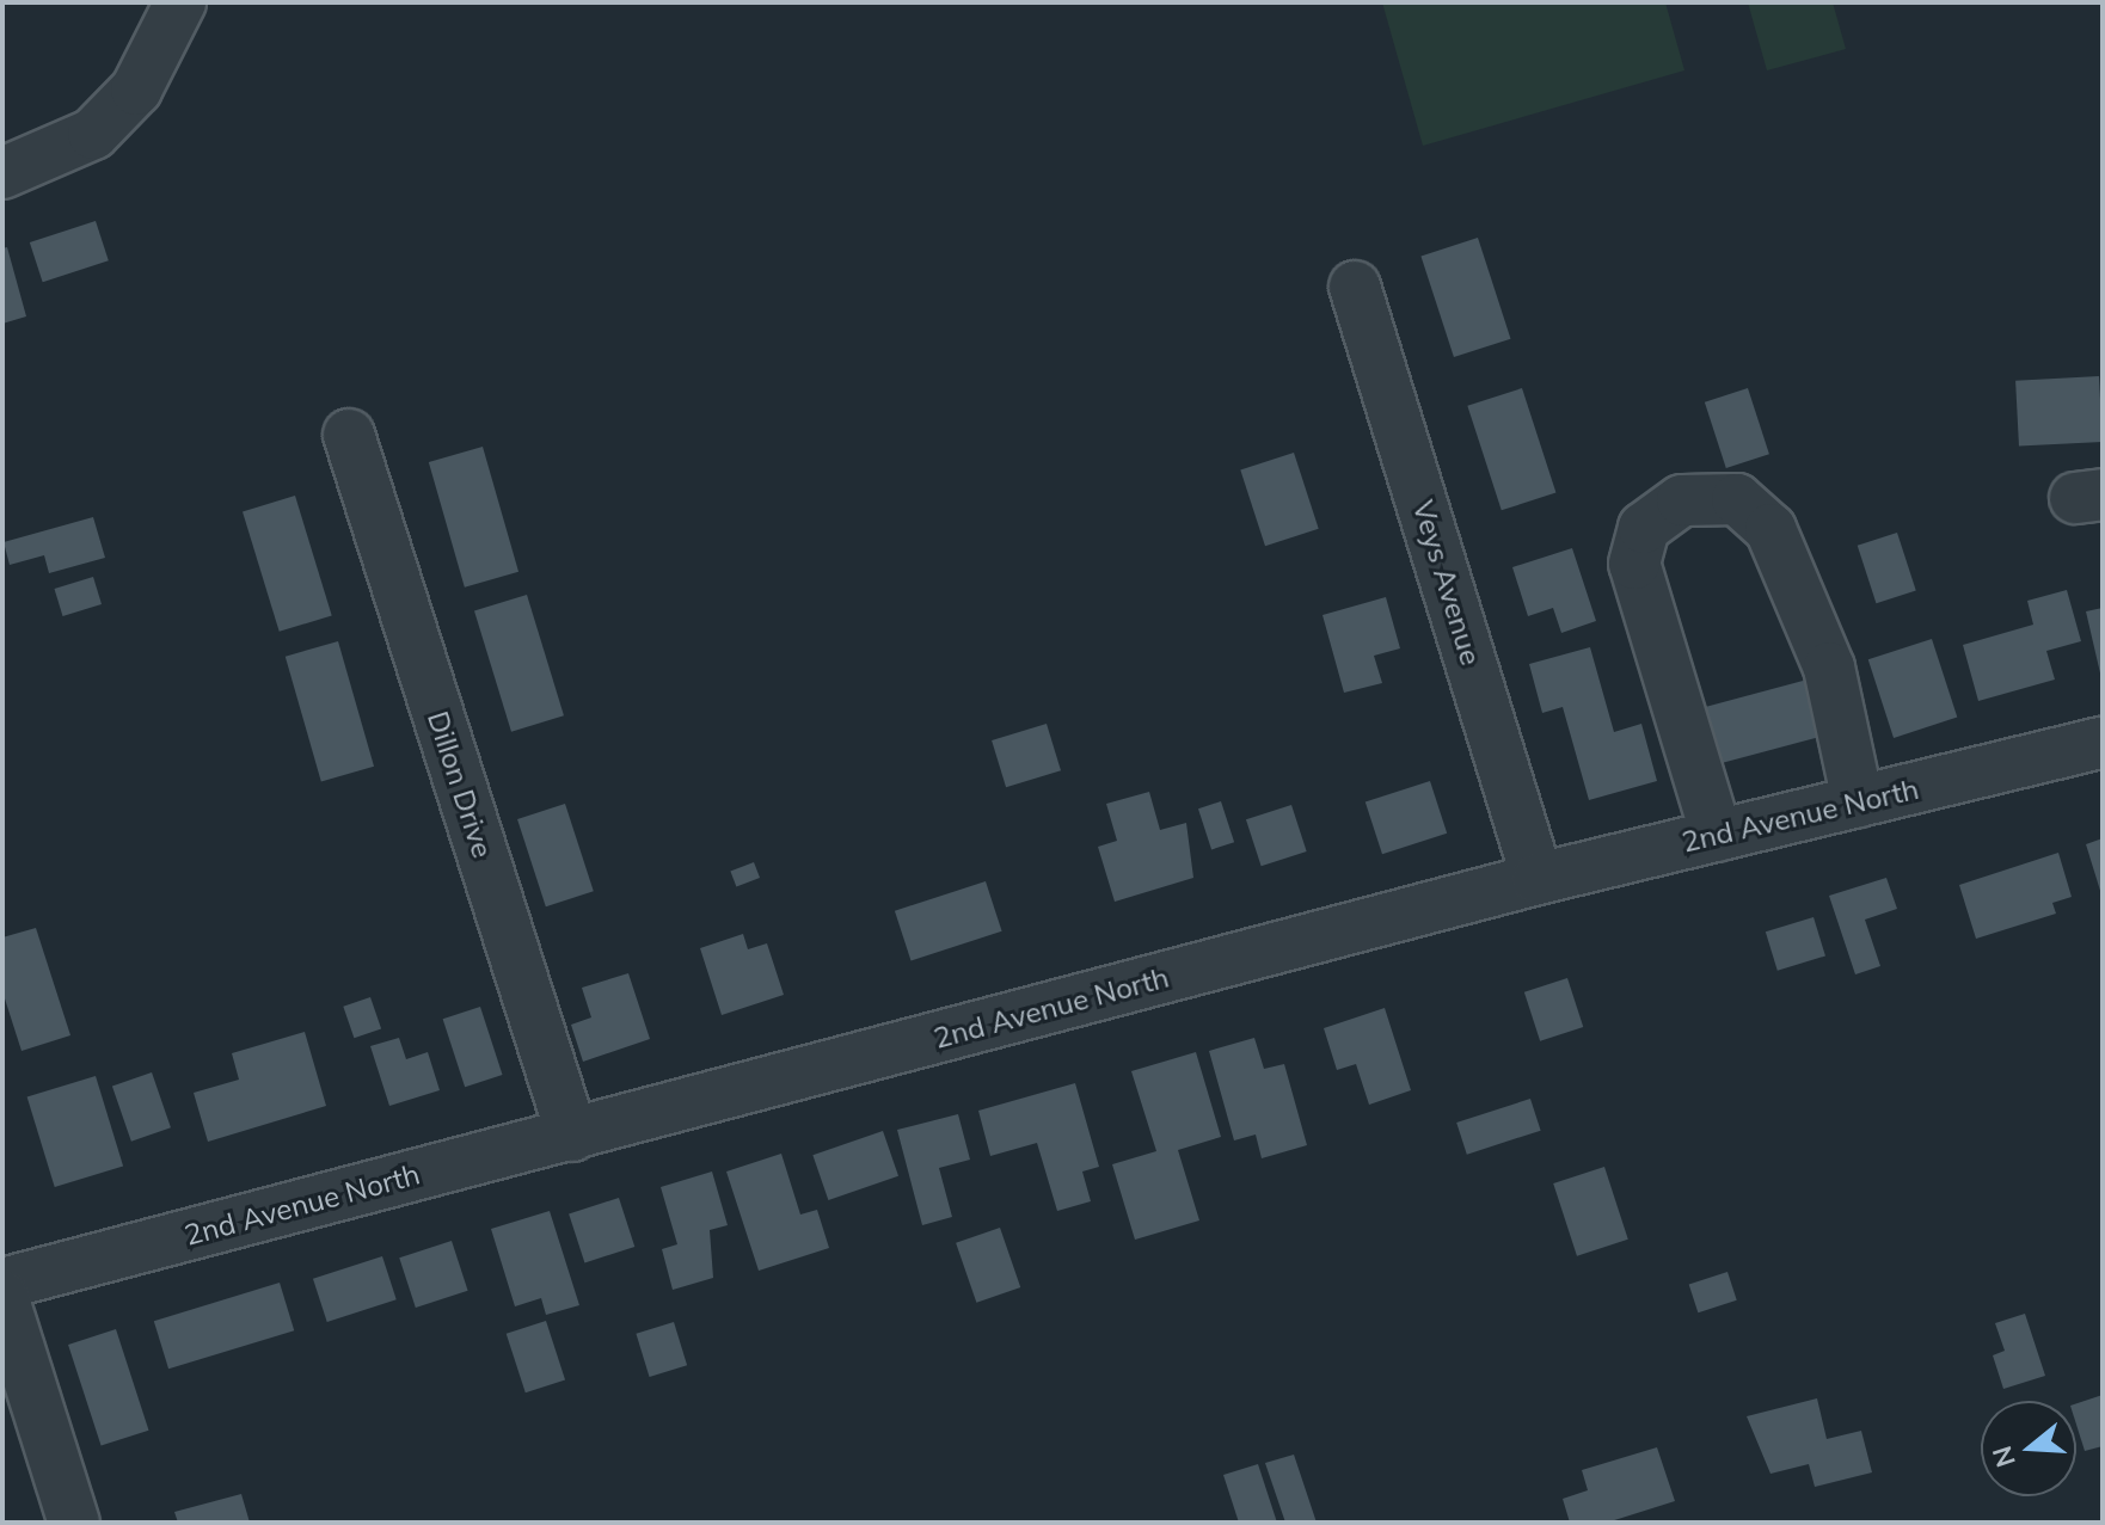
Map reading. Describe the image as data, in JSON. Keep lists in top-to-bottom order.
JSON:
{
  "streets": {
    "street": ["Veys Avenue", "Dillon Drive", "2nd Avenue North"]
  },
  "crossings": [
    ["Veys Avenue", "2nd Avenue North"],
    ["Dillon Drive", "2nd Avenue North"]
  ],
  "north": "left"
}
